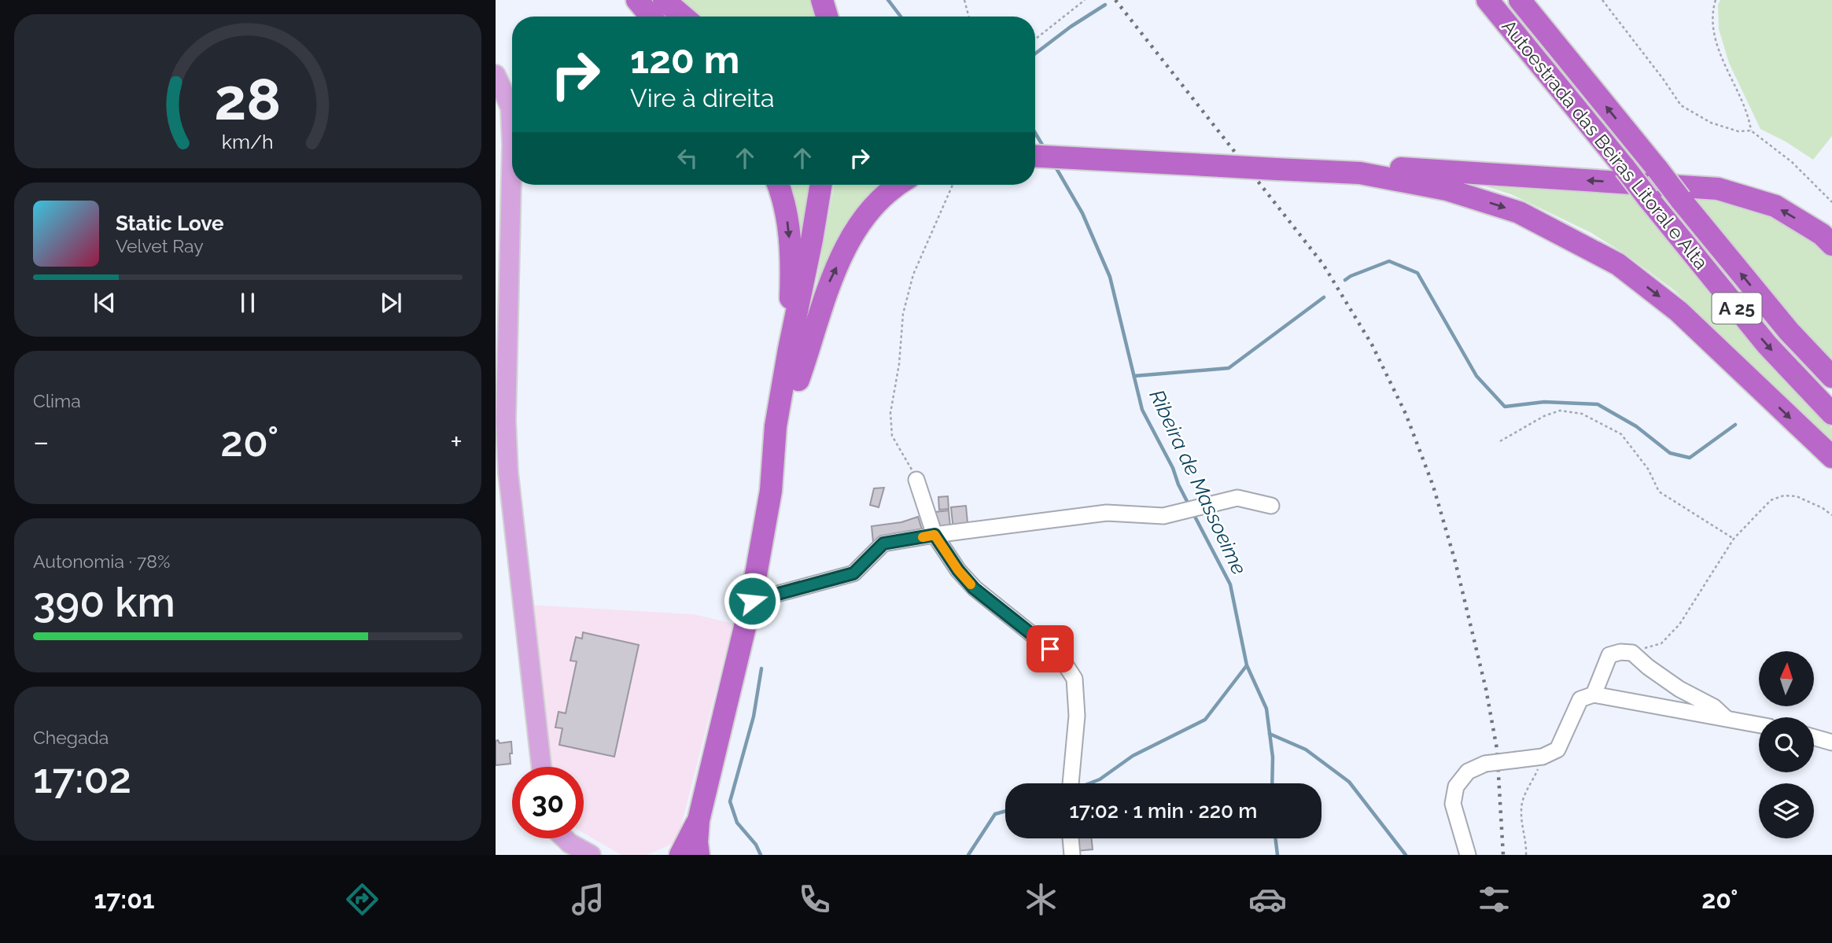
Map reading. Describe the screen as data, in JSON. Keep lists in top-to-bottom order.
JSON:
{
  "streets": {
    "highway": ["Autoestrada das Beiras Litoral e Alta", "A 25"]
  },
  "water": ["Ribeira de Massoeime"],
  "north": "top",
  "page": {
    "turn": ["120 m", "Vire à direita"],
    "song": ["Static Love", "Velvet Ray"],
    "tile": [
      "Clima",
      ["Autonomia · 78%", "390 km"],
      ["Chegada", "17:02"]
    ],
    "heat": ["−", "20°", "+"],
    "limit": "30",
    "trip": "17:02 · 1 min · 220 m",
    "tabs": ["17:01", "20°"],
    "gauge": ["28", "km/h"]
  }
}
